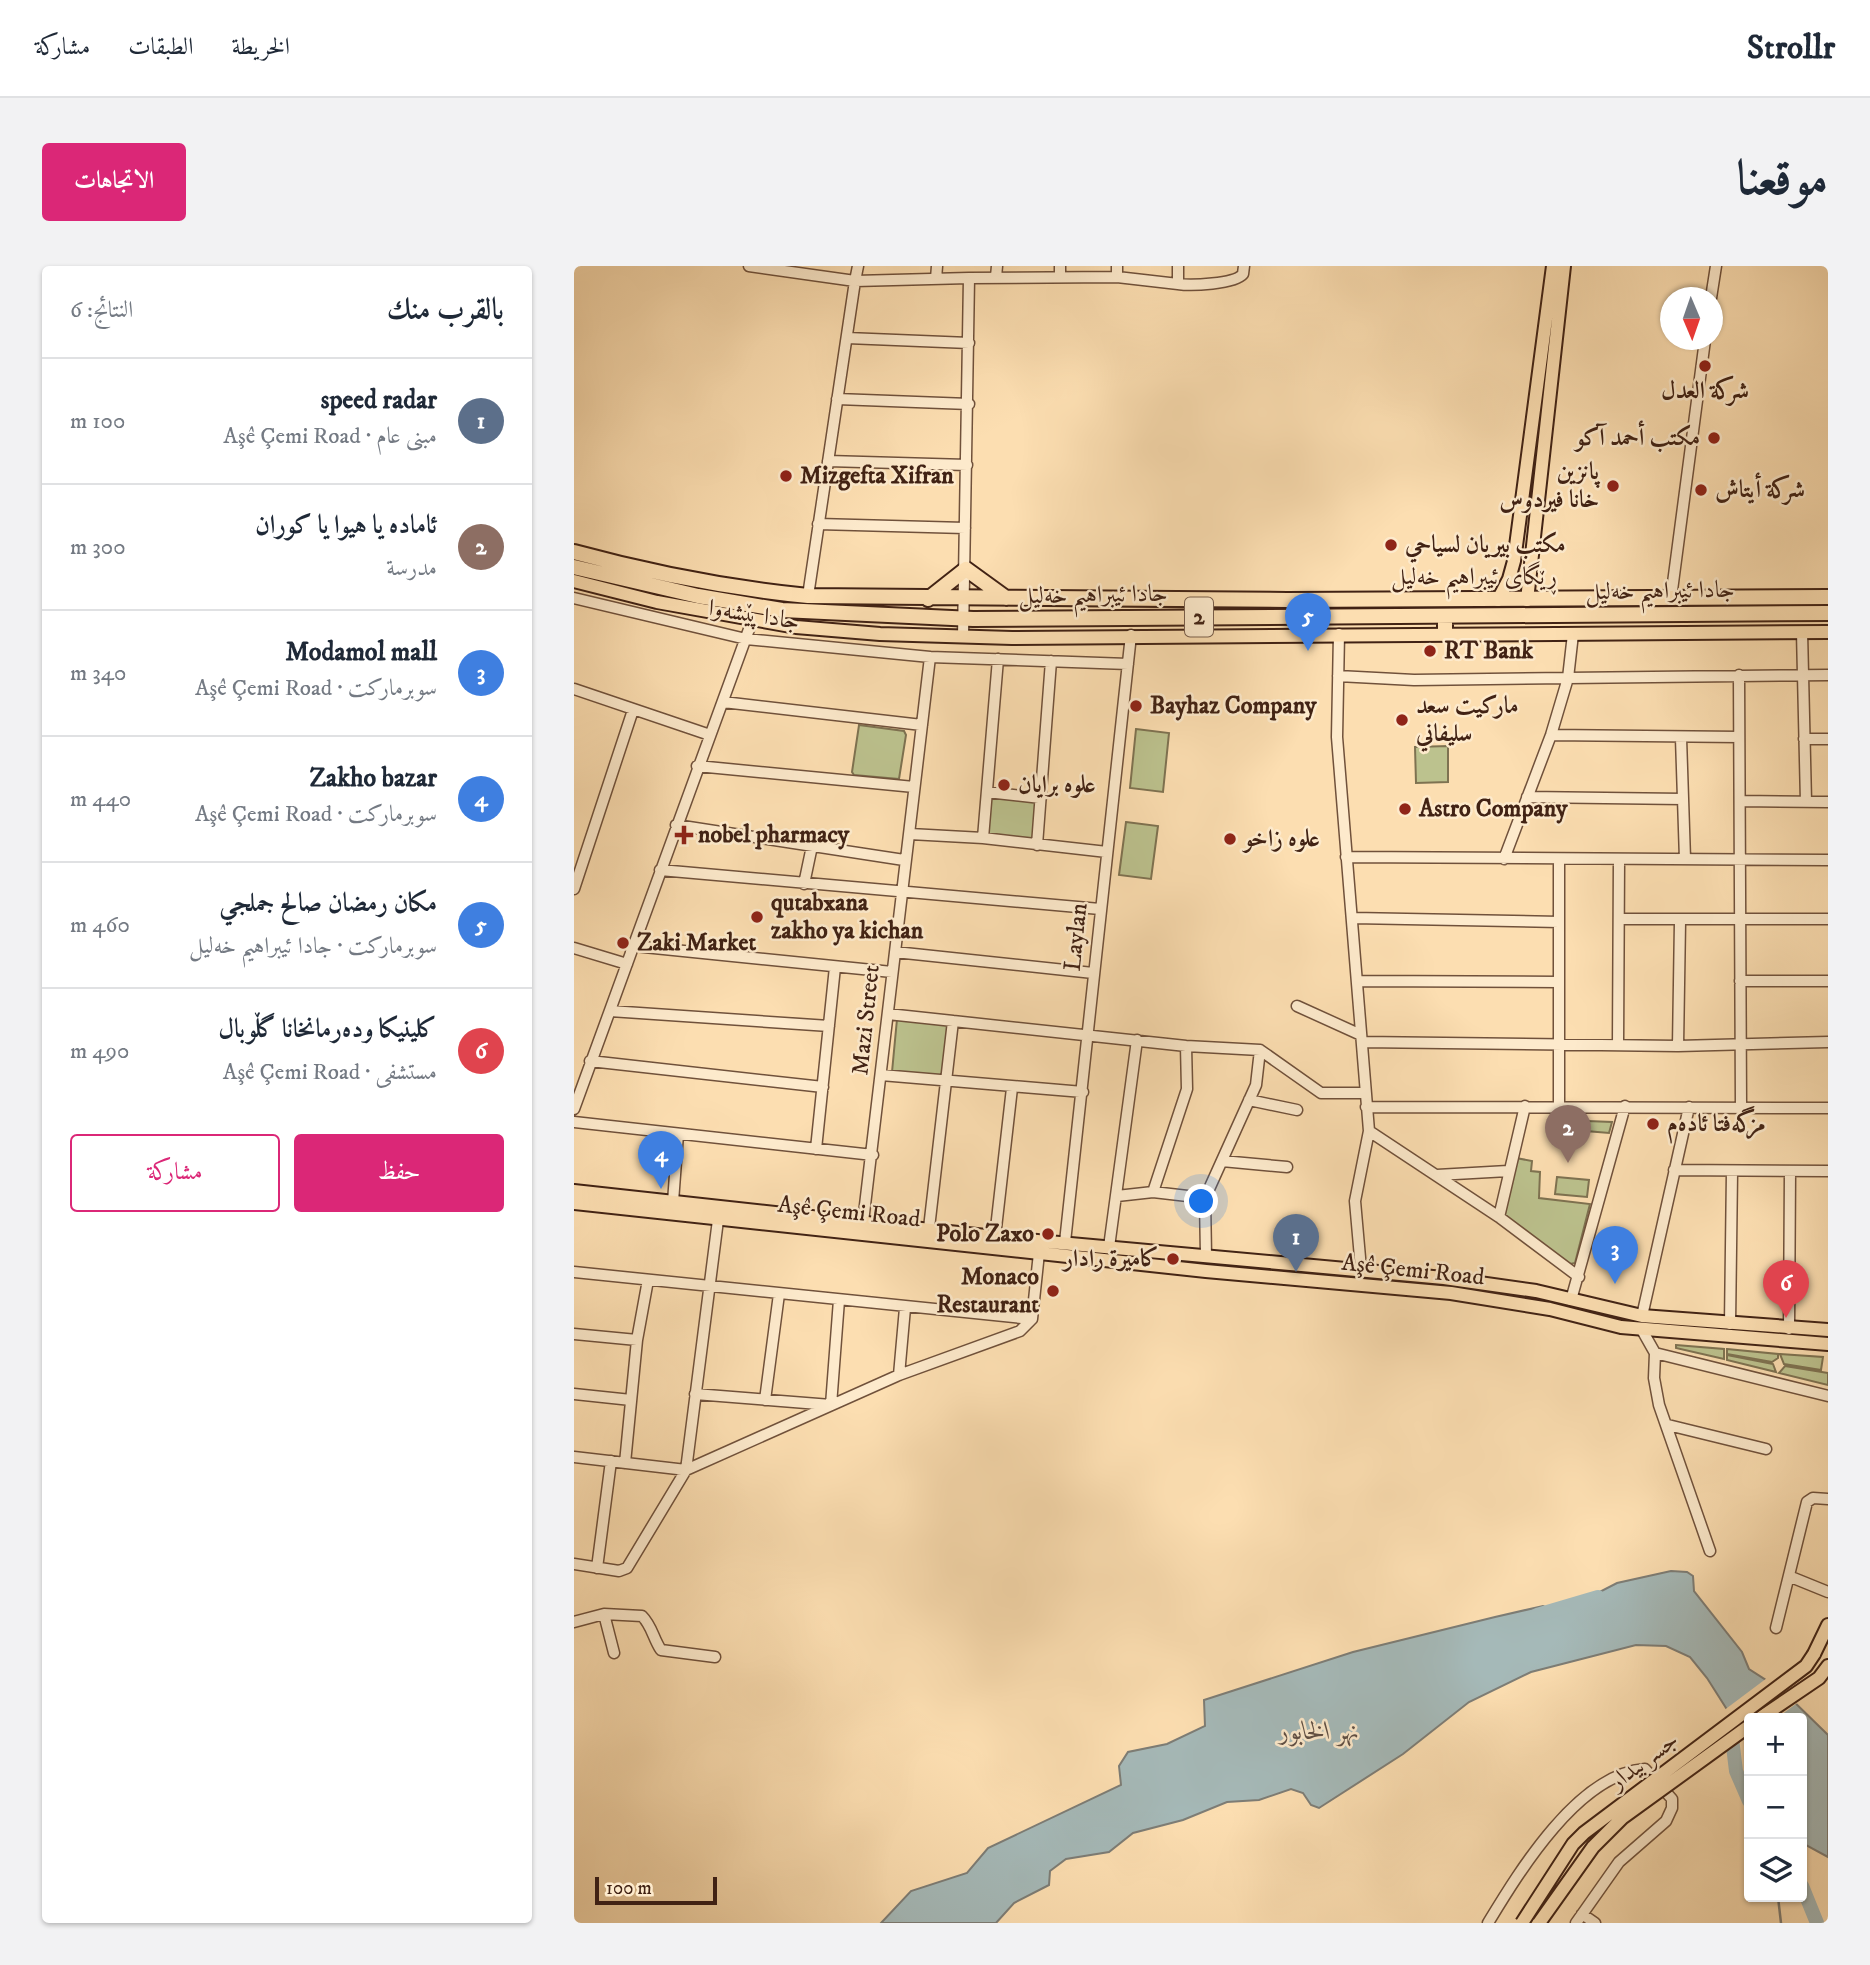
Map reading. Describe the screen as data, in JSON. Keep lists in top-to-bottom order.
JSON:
{
  "streets": {
    "highway": ["ڕێگای ئیبراهیم خەلیل", "جادا ئیبراهیم خەلیل", "2"],
    "main road": ["Aşê Çemi Road", "جسر بيدار"],
    "street": ["جادا پێشەوا", "Laylan", "Mazi Street"]
  },
  "crossings": [
    ["ڕێگای ئیبراهیم خەلیل", "جادا ئیبراهیم خەلیل"],
    ["جادا ئیبراهیم خەلیل", "Laylan"],
    ["جادا پێشەوا", "Laylan"],
    ["جادا پێشەوا", "Mazi Street"],
    ["Laylan", "Aşê Çemi Road"],
    ["Mazi Street", "Aşê Çemi Road"]
  ],
  "water": ["نهر الخابور"],
  "places": {
    "other": [
      "شركة العدل",
      "مكتب أحمد آكو",
      "Mizgefta Xifran",
      "پانزين خانا فيردوس",
      "شركة أيتاش",
      "مكتب بيريان لسياحي",
      "RT Bank",
      "Bayhaz Company",
      "ماركيت سعد سليفاني",
      "علوه برايان",
      "Astro Company",
      "علوه زاخو",
      "qutabxana zakho ya kichan",
      "Zaki Market",
      "مزگەفتا ئادەم",
      "Polo Zaxo",
      "كاميرة رادار",
      "Monaco Restaurant"
    ],
    "health": ["nobel pharmacy"]
  },
  "scale_bar": "100 m",
  "north": "bottom",
  "page": {
    "header": "Strollr",
    "nav": ["الخريطة", "الطبقات", "مشاركة"],
    "title": "موقعنا",
    "buttons": [
      "الاتجاهات",
      ["حفظ", "مشاركة"]
    ],
    "heading": ["بالقرب منك", "النتائج: 6"],
    "list": [
      {
        "mark": "1",
        "name": "speed radar",
        "note": "مبنى عام · Aşê Çemi Road",
        "value": "100 m"
      },
      {
        "mark": "2",
        "name": "ئاماده یا هیوا یا کوران",
        "note": "مدرسة",
        "value": "300 m"
      },
      {
        "mark": "3",
        "name": "Modamol mall",
        "note": "سوبرماركت · Aşê Çemi Road",
        "value": "340 m"
      },
      {
        "mark": "4",
        "name": "Zakho bazar",
        "note": "سوبرماركت · Aşê Çemi Road",
        "value": "440 m"
      },
      {
        "mark": "5",
        "name": "مكان رمضان صالح جملجي",
        "note": "سوبرماركت · جادا ئیبراهیم خەلیل",
        "value": "460 m"
      },
      {
        "mark": "6",
        "name": "کلینیکا ودەرمانخانا گڵوبال",
        "note": "مستشفى · Aşê Çemi Road",
        "value": "490 m"
      }
    ],
    "pins": [
      "5",
      "2",
      "4",
      "1",
      "3",
      "6"
    ],
    "map_buttons": ["+", "−"],
    "scale": "100 m"
  }
}
